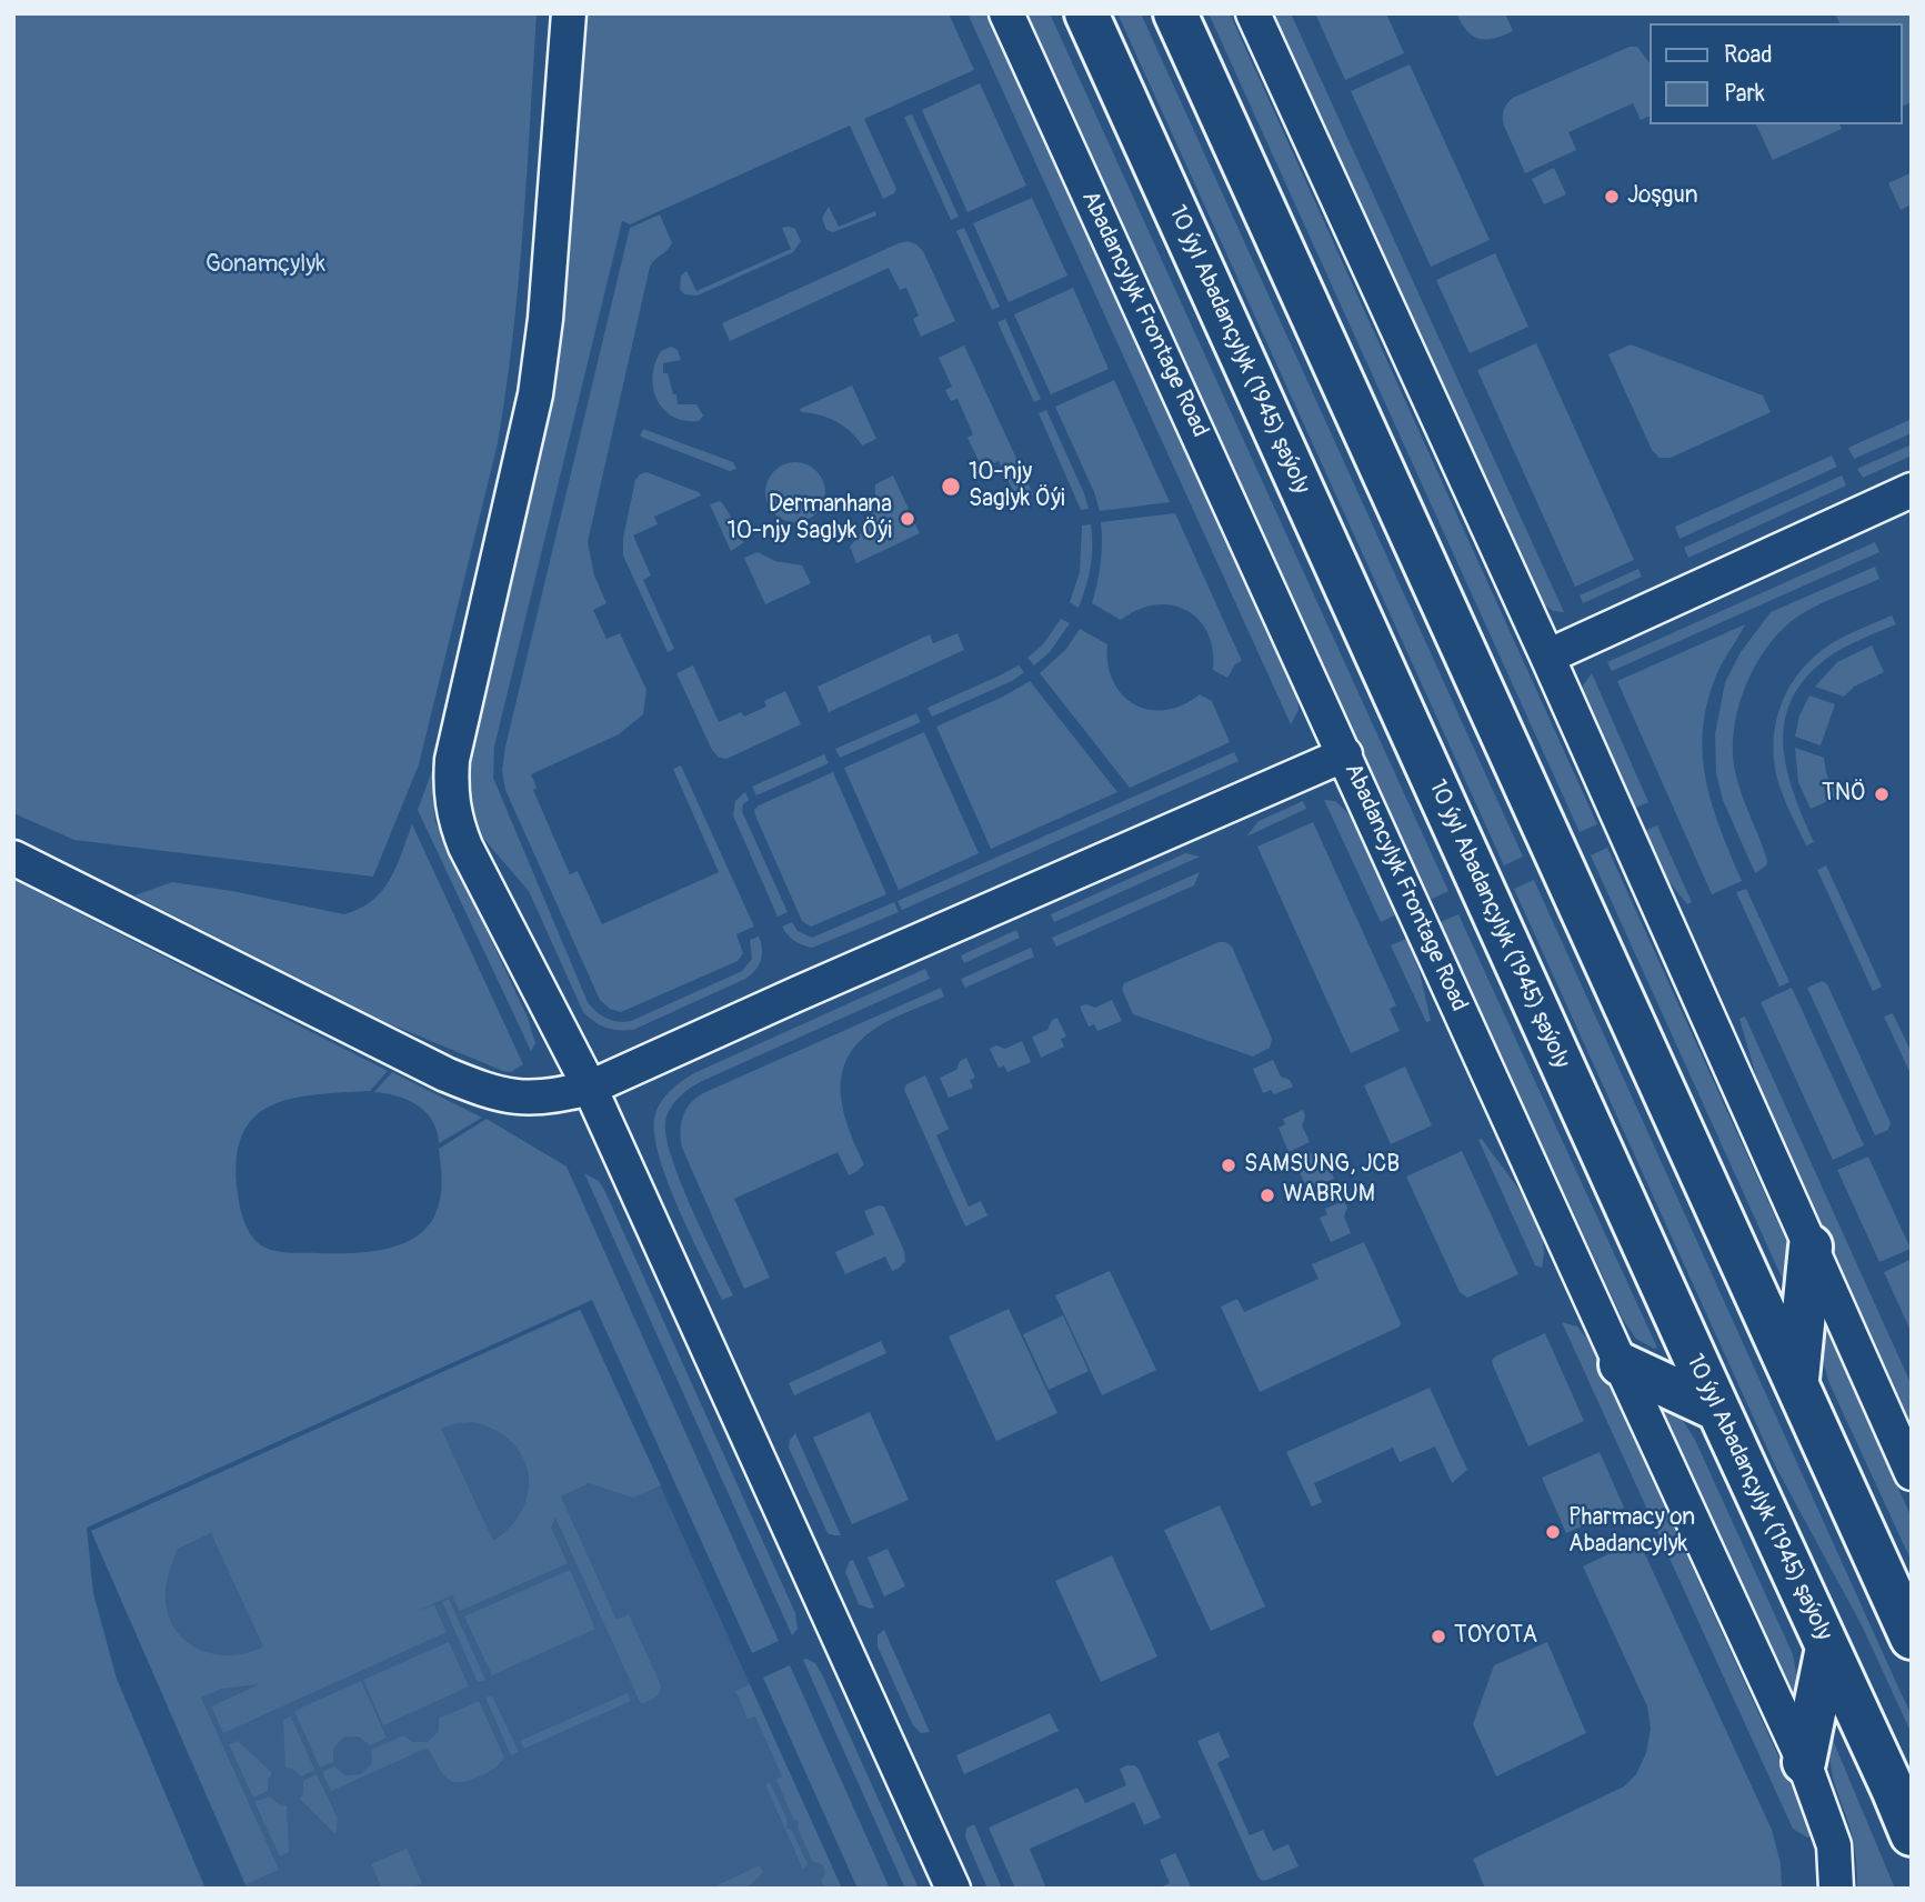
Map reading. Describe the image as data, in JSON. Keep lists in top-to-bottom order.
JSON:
{
  "streets": {
    "main road": ["10 ýyl Abadançylyk (1945) şaýoly"],
    "street": ["Abadancylyk Frontage Road"]
  },
  "parks": ["Gonamçylyk"],
  "places": [
    "Joşgun",
    "10-njy Saglyk Öýi",
    "Dermanhana 10-njy Saglyk Öýi",
    "TNÖ",
    "SAMSUNG, JCB",
    "WABRUM",
    "Pharmacy on Abadancylyk",
    "TOYOTA"
  ],
  "legend": ["Road", "Park"]
}
